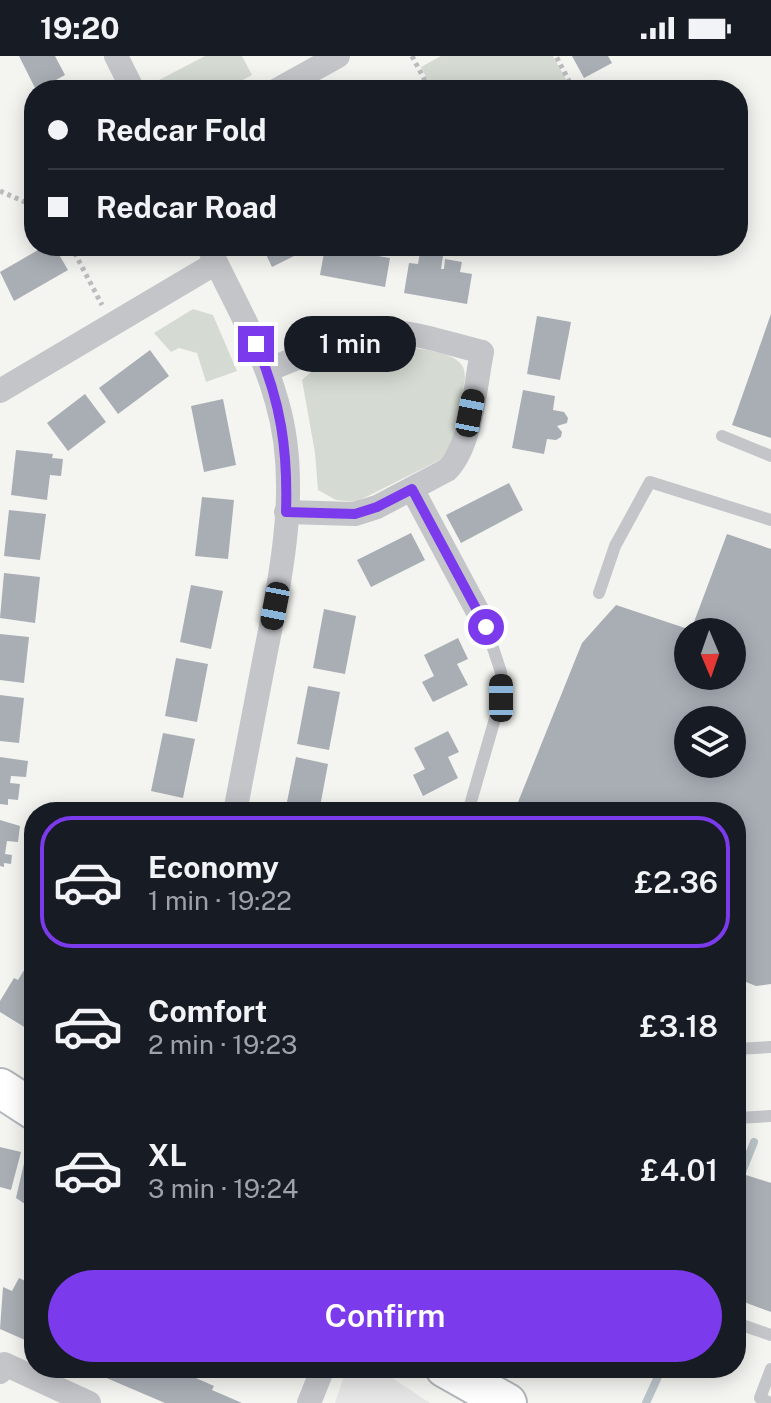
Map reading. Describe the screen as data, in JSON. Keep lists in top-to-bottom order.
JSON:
{
  "north": "bottom",
  "page": {
    "status": "19:20",
    "banner": ["Redcar Fold", "Redcar Road"],
    "bubble": "1 min",
    "list": [
      {
        "name": "Economy",
        "note": "1 min · 19:22",
        "value": "£2.36"
      },
      {
        "name": "Comfort",
        "note": "2 min · 19:23",
        "value": "£3.18"
      },
      {
        "name": "XL",
        "note": "3 min · 19:24",
        "value": "£4.01"
      }
    ],
    "buttons": "Confirm"
  }
}
